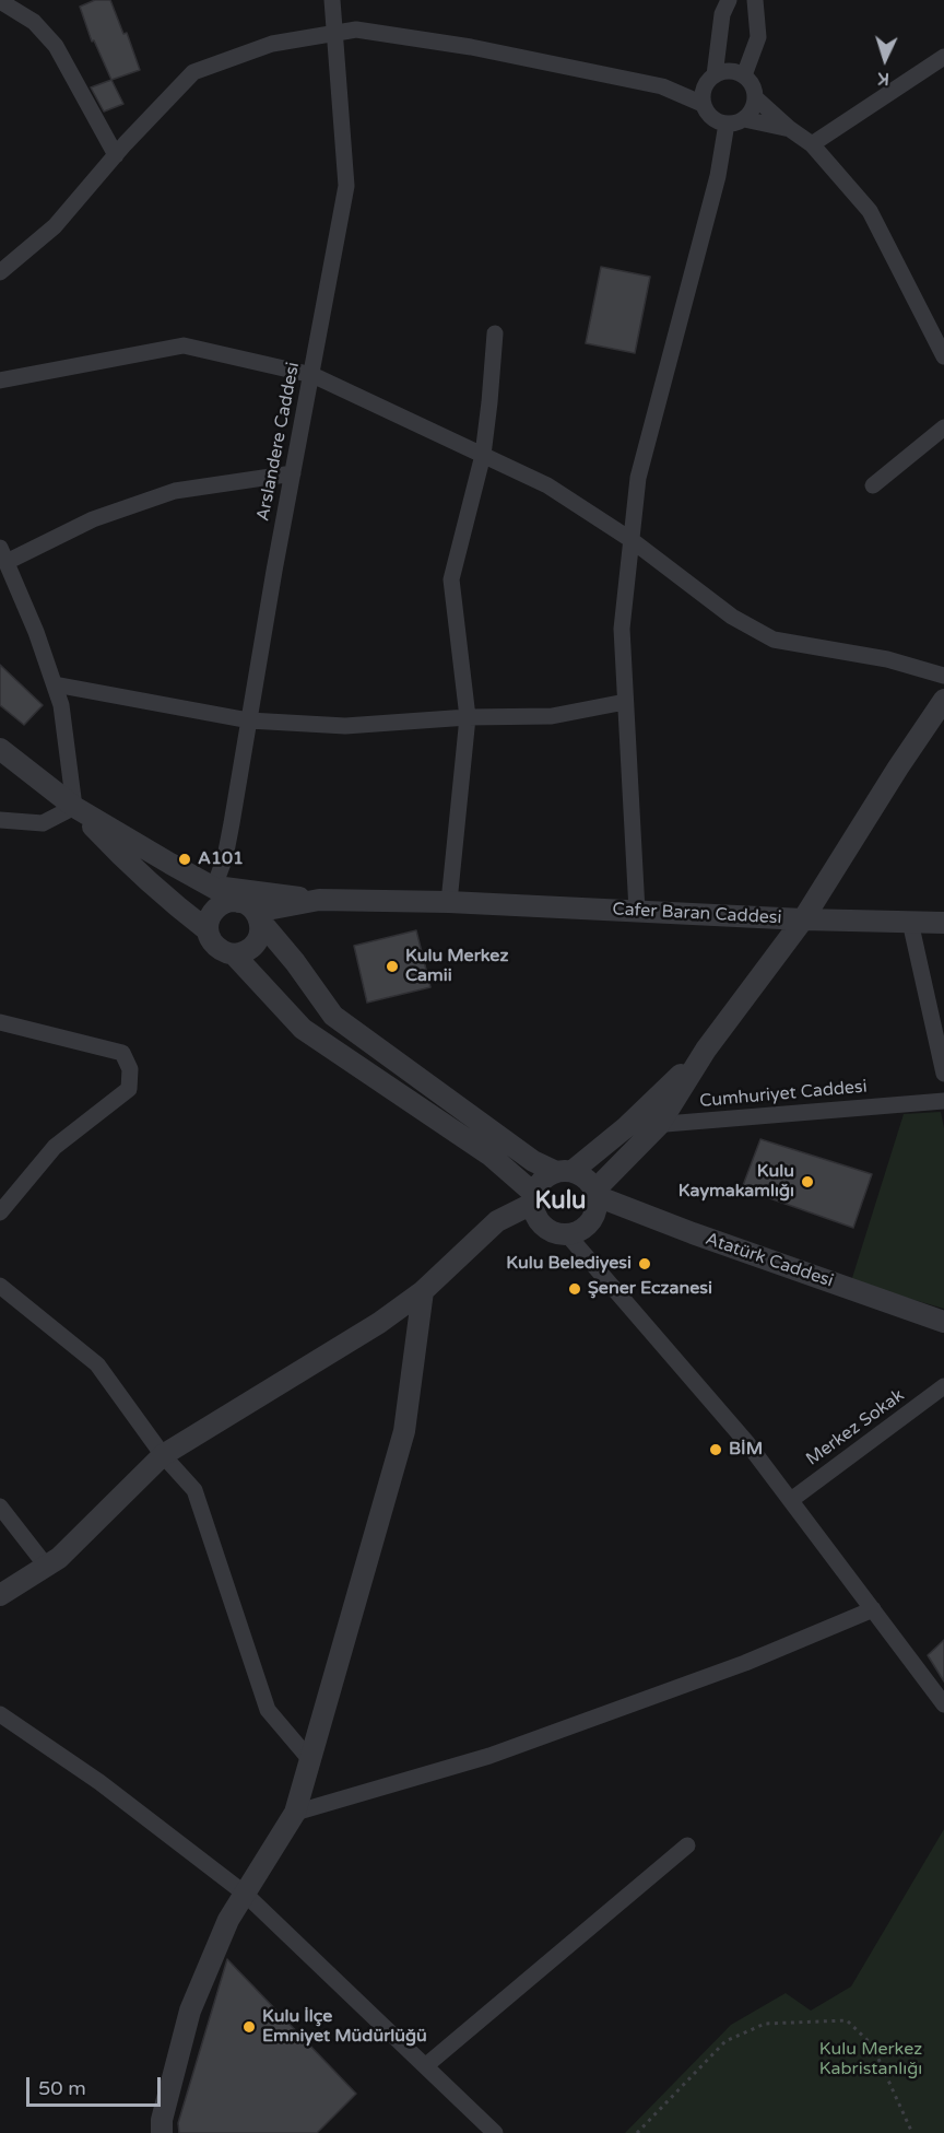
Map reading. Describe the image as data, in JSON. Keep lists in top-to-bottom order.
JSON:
{
  "streets": {
    "street": [
      "Arslandere Caddesi",
      "Cafer Baran Caddesi",
      "Cumhuriyet Caddesi",
      "Atatürk Caddesi",
      "Merkez Sokak"
    ]
  },
  "districts": ["Kulu"],
  "parks": ["Kulu Merkez Kabristanlığı"],
  "places": [
    "A101",
    "Kulu Merkez Camii",
    "Kulu Kaymakamlığı",
    "Kulu Belediyesi",
    "Şener Eczanesi",
    "BİM",
    "Kulu İlçe Emniyet Müdürlüğü"
  ],
  "scale_bar": "50 m",
  "north": "bottom"
}
